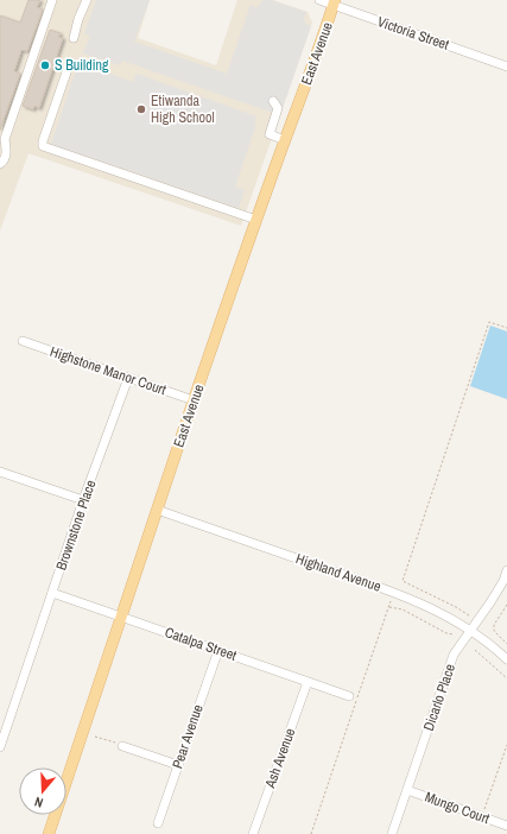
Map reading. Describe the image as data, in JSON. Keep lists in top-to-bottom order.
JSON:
{
  "streets": {
    "main road": ["East Avenue"],
    "street": [
      "Victoria Street",
      "Highstone Manor Court",
      "Brownstone Place",
      "Highland Avenue",
      "Catalpa Street",
      "Dicarlo Place",
      "Pear Avenue",
      "Ash Avenue",
      "Mungo Court"
    ]
  },
  "crossings": [
    ["Victoria Street", "East Avenue"],
    ["East Avenue", "Highstone Manor Court"],
    ["East Avenue", "Highland Avenue"],
    ["East Avenue", "Catalpa Street"],
    ["Highstone Manor Court", "Brownstone Place"],
    ["Brownstone Place", "Catalpa Street"],
    ["Highland Avenue", "Dicarlo Place"],
    ["Catalpa Street", "Pear Avenue"],
    ["Catalpa Street", "Ash Avenue"],
    ["Dicarlo Place", "Mungo Court"]
  ],
  "places": ["S Building", "Etiwanda High School"],
  "north": "bottom"
}
